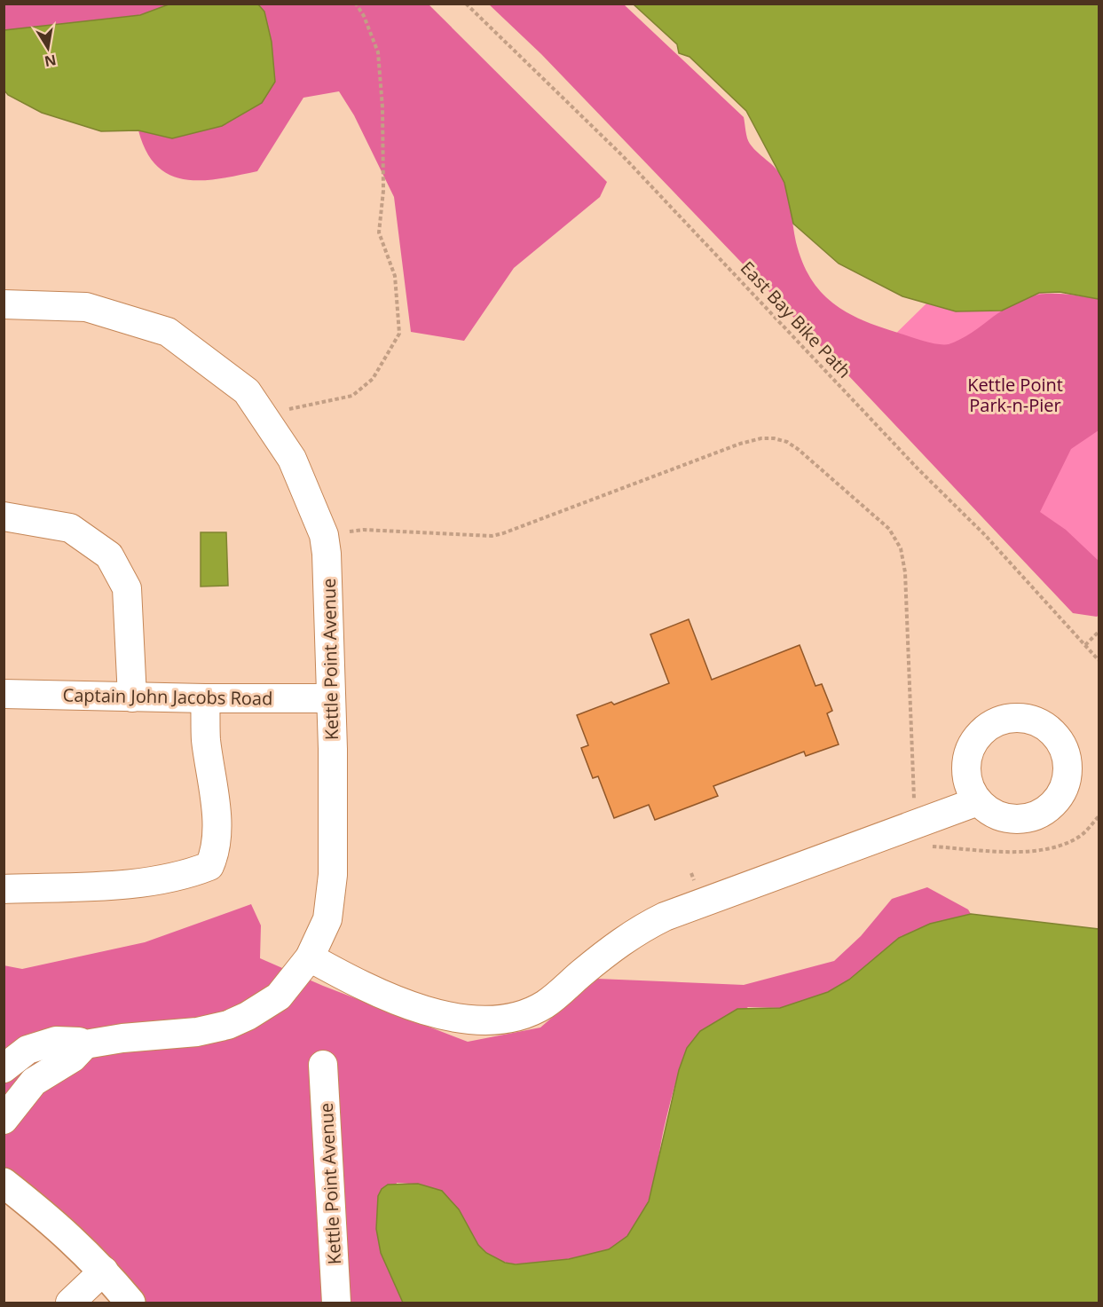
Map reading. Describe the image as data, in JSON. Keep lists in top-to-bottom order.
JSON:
{
  "streets": {
    "street": ["Kettle Point Avenue", "Captain John Jacobs Road"],
    "path": ["East Bay Bike Path"]
  },
  "crossings": [
    ["Kettle Point Avenue", "Captain John Jacobs Road"]
  ],
  "parks": ["Kettle Point Park-n-Pier"],
  "north": "bottom"
}
